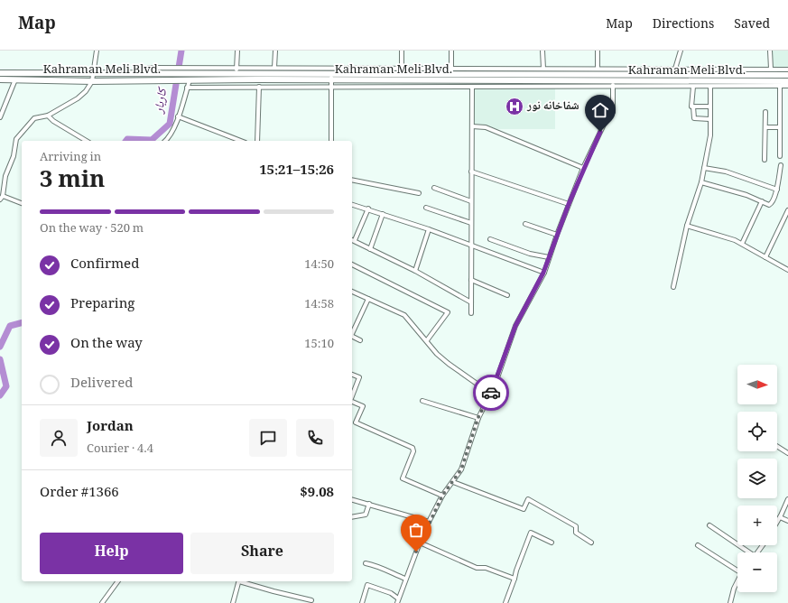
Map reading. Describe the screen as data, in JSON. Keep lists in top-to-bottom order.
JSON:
{
  "streets": {
    "highway": ["Kahraman Meli Blvd."]
  },
  "water": ["کاربار"],
  "places": {
    "hospital": ["شفاخانه نور"]
  },
  "north": "right",
  "page": {
    "header": "Map",
    "nav": ["Map", "Directions", "Saved"],
    "heading": ["3 min", "Arriving in", "15:21–15:26"],
    "panel": [
      "Jordan",
      "Courier · 4.4",
      "Order #1366",
      "$9.08"
    ],
    "bar": "On the way · 520 m",
    "list": [
      ["Confirmed", "14:50"],
      ["Preparing", "14:58"],
      ["On the way", "15:10"],
      "Delivered"
    ],
    "map_buttons": ["+", "−"],
    "buttons": ["Help", "Share"]
  }
}
